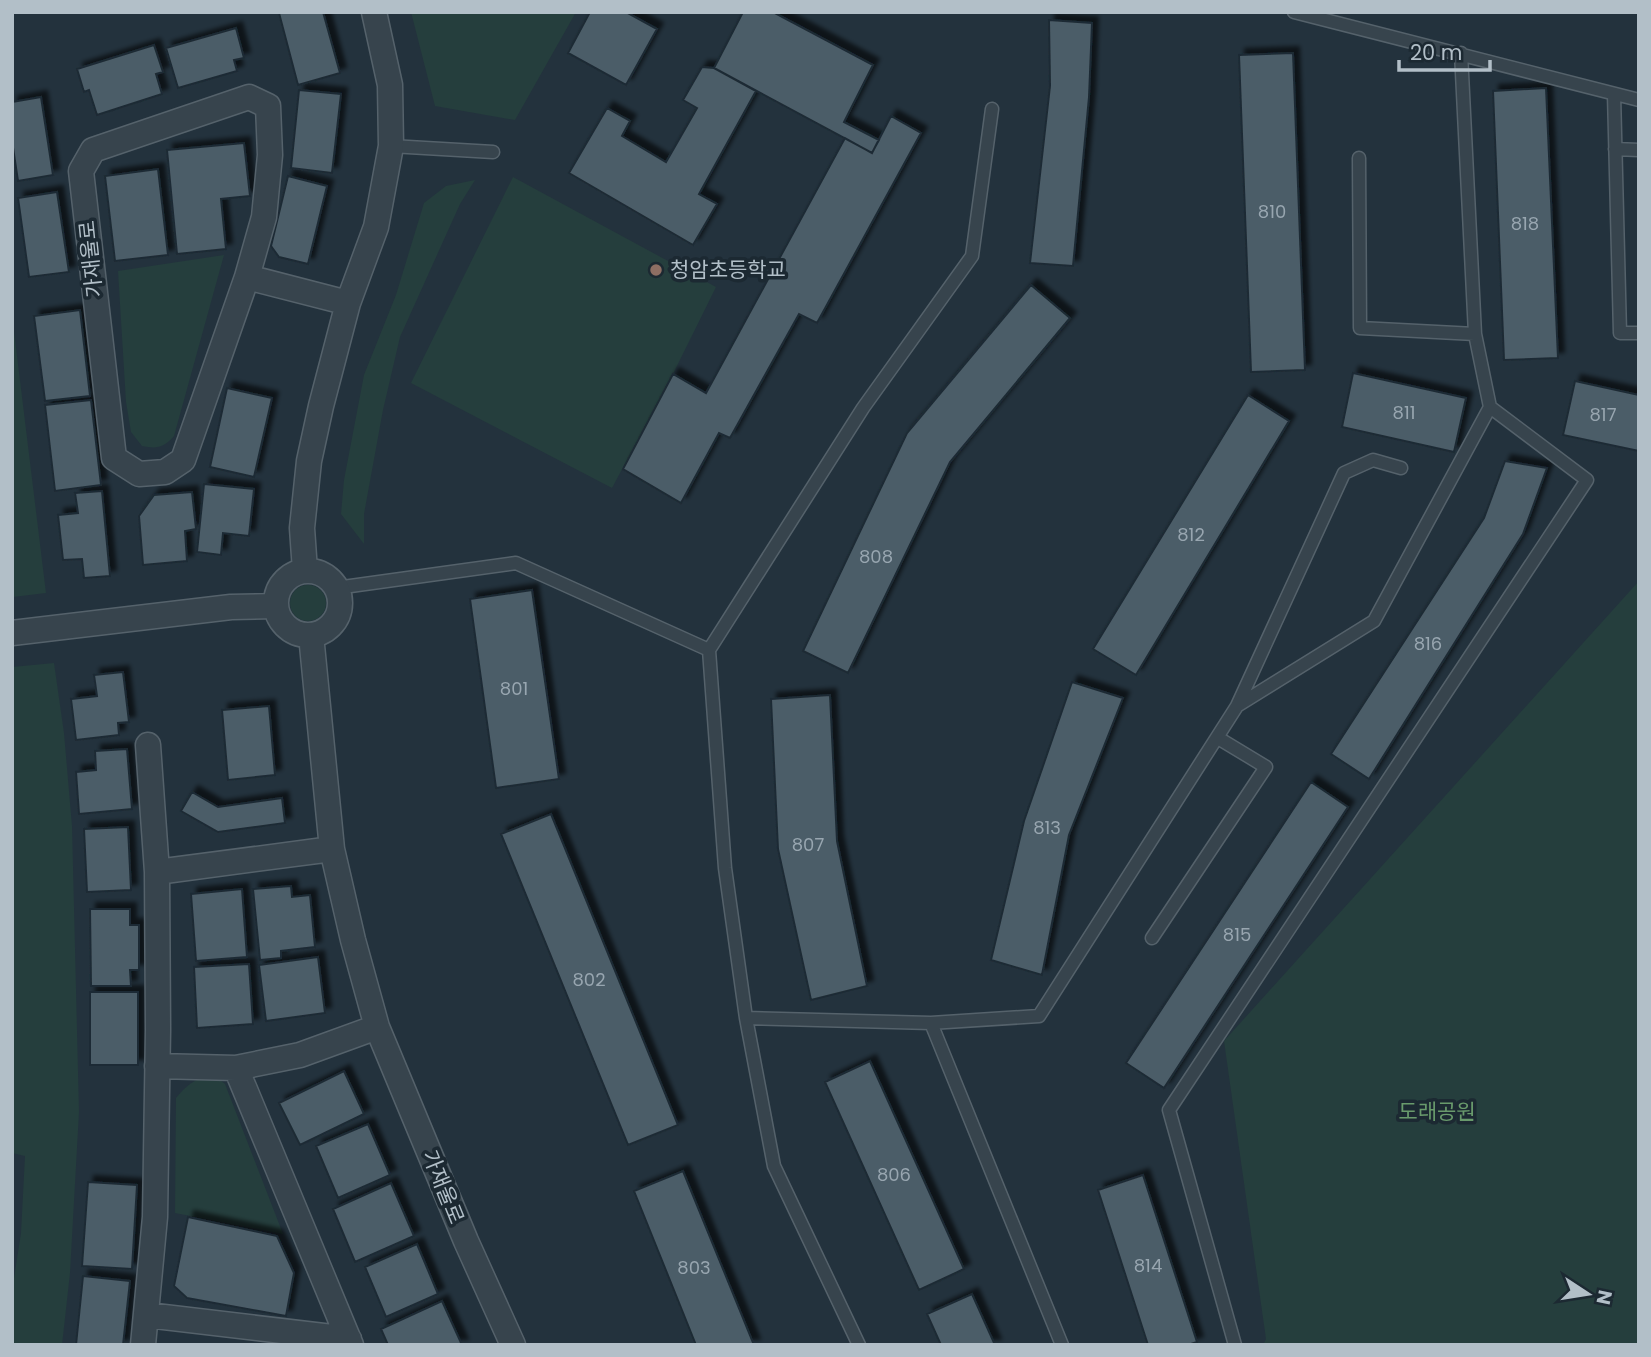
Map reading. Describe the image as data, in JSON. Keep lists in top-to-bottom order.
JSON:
{
  "streets": {
    "street": ["가재울로"]
  },
  "parks": ["도래공원"],
  "places": ["청암초등학교"],
  "house_numbers": [
    "810",
    "818",
    "811",
    "817",
    "812",
    "808",
    "816",
    "801",
    "813",
    "807",
    "815",
    "802",
    "806",
    "814",
    "803"
  ],
  "scale_bar": "20 m",
  "north": "right"
}
